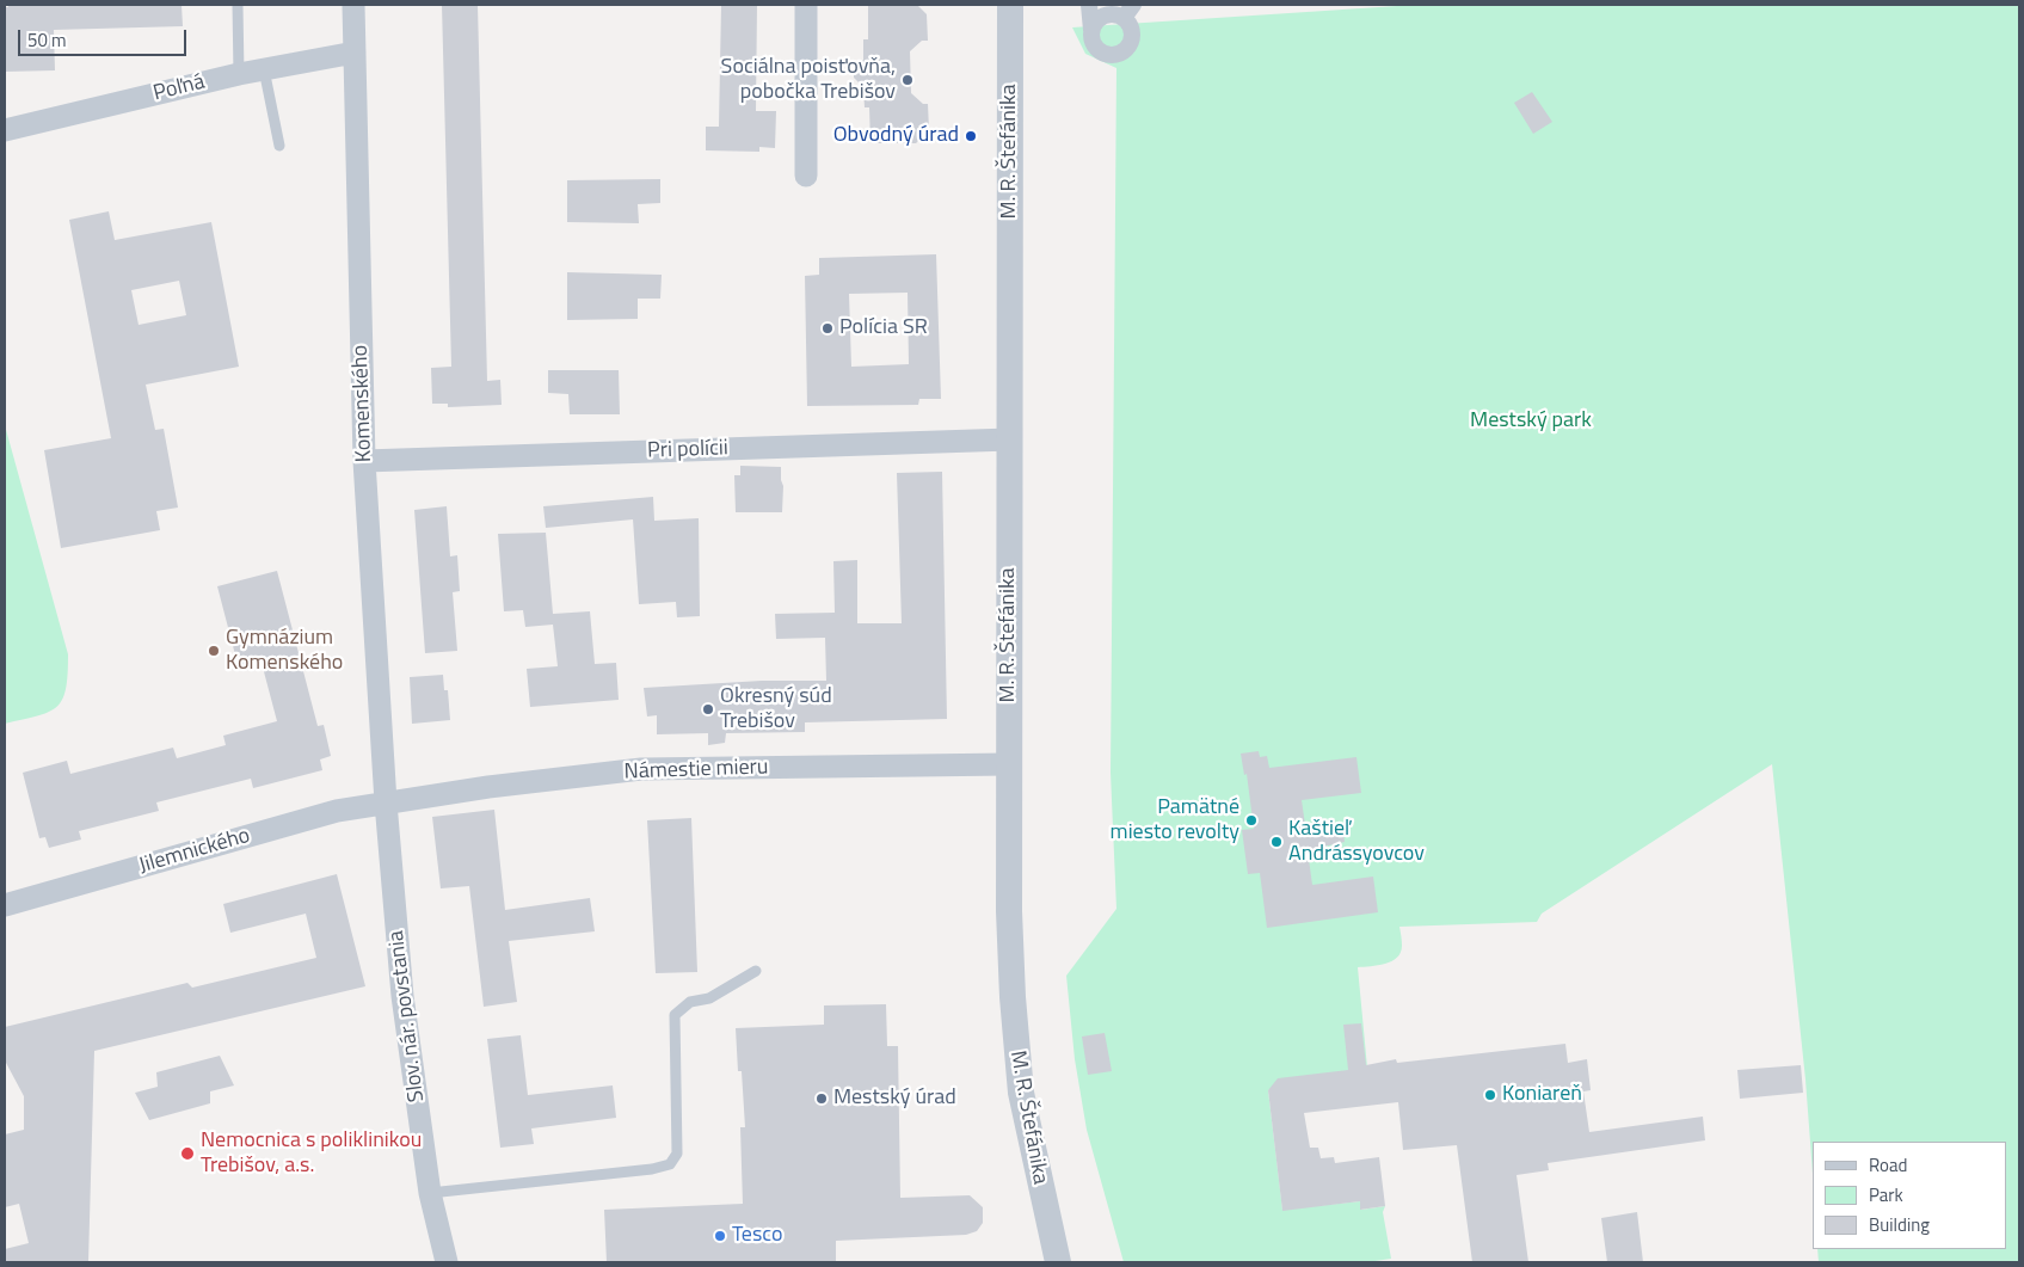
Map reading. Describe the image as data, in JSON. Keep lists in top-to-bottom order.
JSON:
{
  "streets": {
    "street": [
      "Poľná",
      "M. R. Štefánika",
      "Komenského",
      "Pri polícii",
      "Námestie mieru",
      "Jilemnického",
      "Slov. nár. povstania"
    ]
  },
  "crossings": [
    ["Poľná", "Komenského"],
    ["M. R. Štefánika", "Pri polícii"],
    ["M. R. Štefánika", "Námestie mieru"],
    ["Komenského", "Pri polícii"],
    ["Komenského", "Námestie mieru"],
    ["Komenského", "Jilemnického"],
    ["Komenského", "Slov. nár. povstania"],
    ["Námestie mieru", "Jilemnického"],
    ["Námestie mieru", "Slov. nár. povstania"],
    ["Jilemnického", "Slov. nár. povstania"]
  ],
  "parks": ["Mestský park"],
  "places": [
    "Sociálna poisťovňa, pobočka Trebišov",
    "Obvodný úrad",
    "Polícia SR",
    "Gymnázium Komenského",
    "Okresný súd Trebišov",
    "Pamätné miesto revolty",
    "Kaštieľ Andrássyovcov",
    "Koniareň",
    "Mestský úrad",
    "Nemocnica s poliklinikou Trebišov, a.s.",
    "Tesco"
  ],
  "legend": ["Road", "Park", "Building"],
  "scale_bar": "50 m"
}
